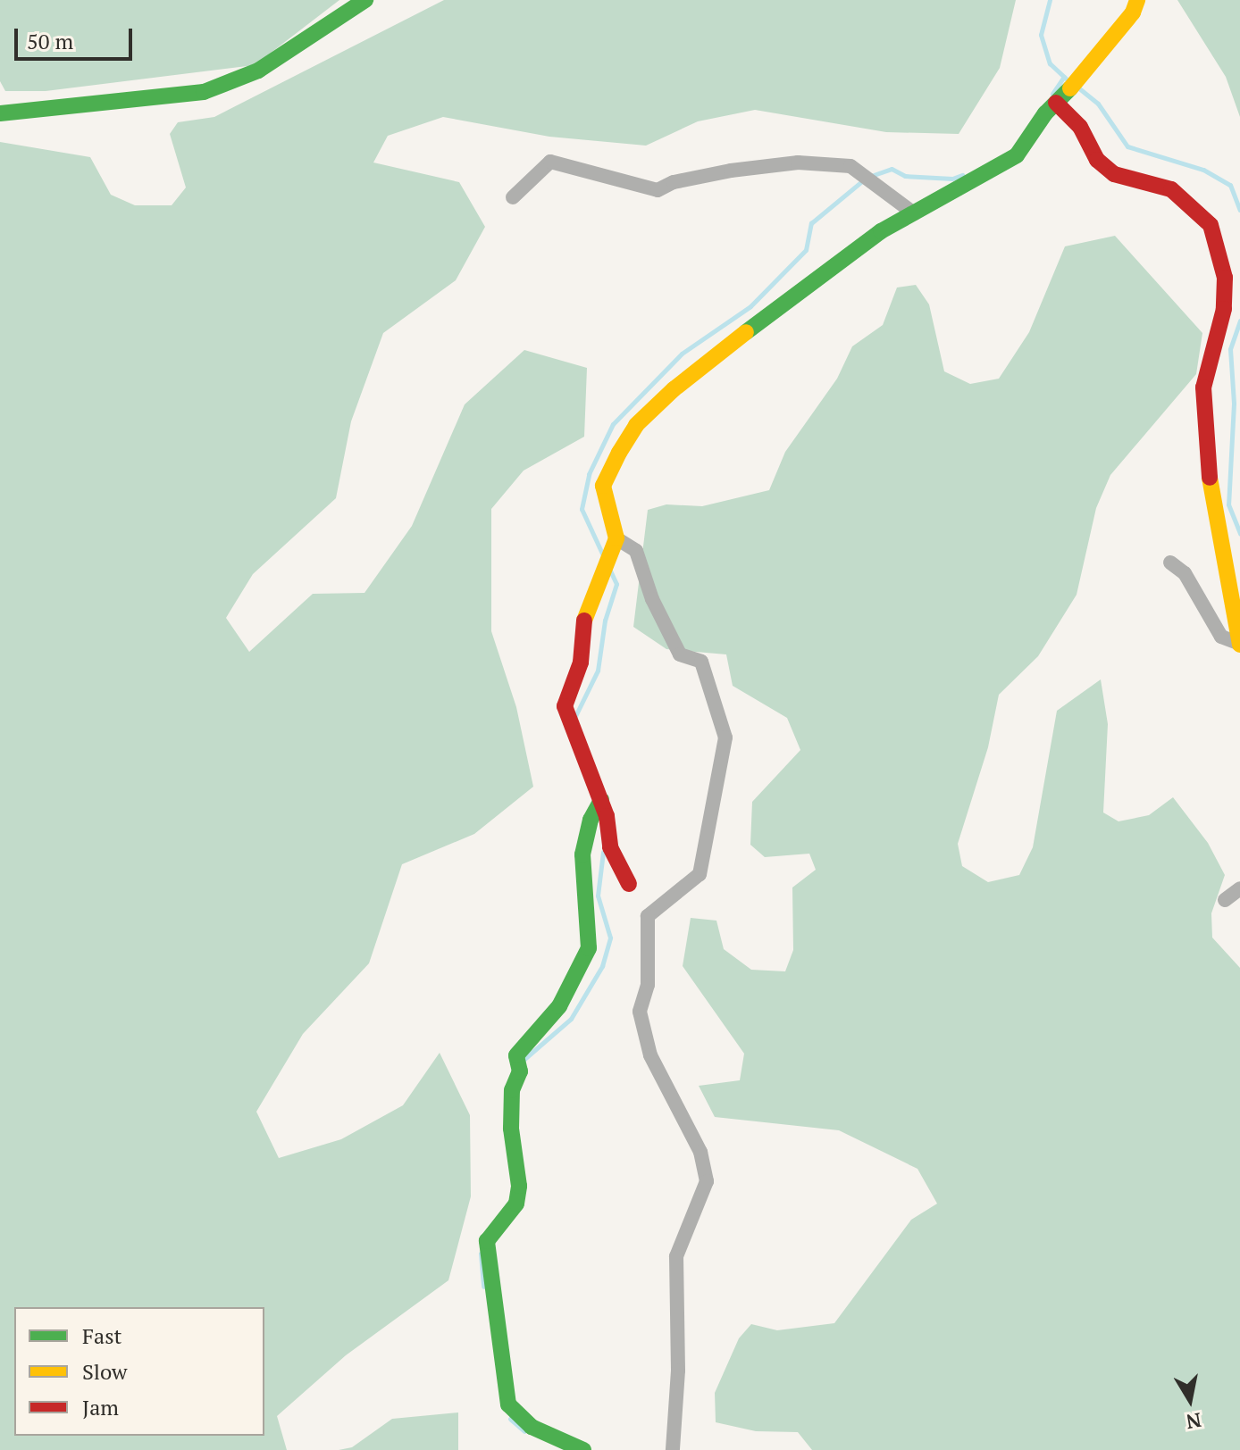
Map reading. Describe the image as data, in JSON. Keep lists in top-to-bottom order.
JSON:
{
  "legend": ["Fast", "Slow", "Jam"],
  "scale_bar": "50 m",
  "north": "bottom"
}
